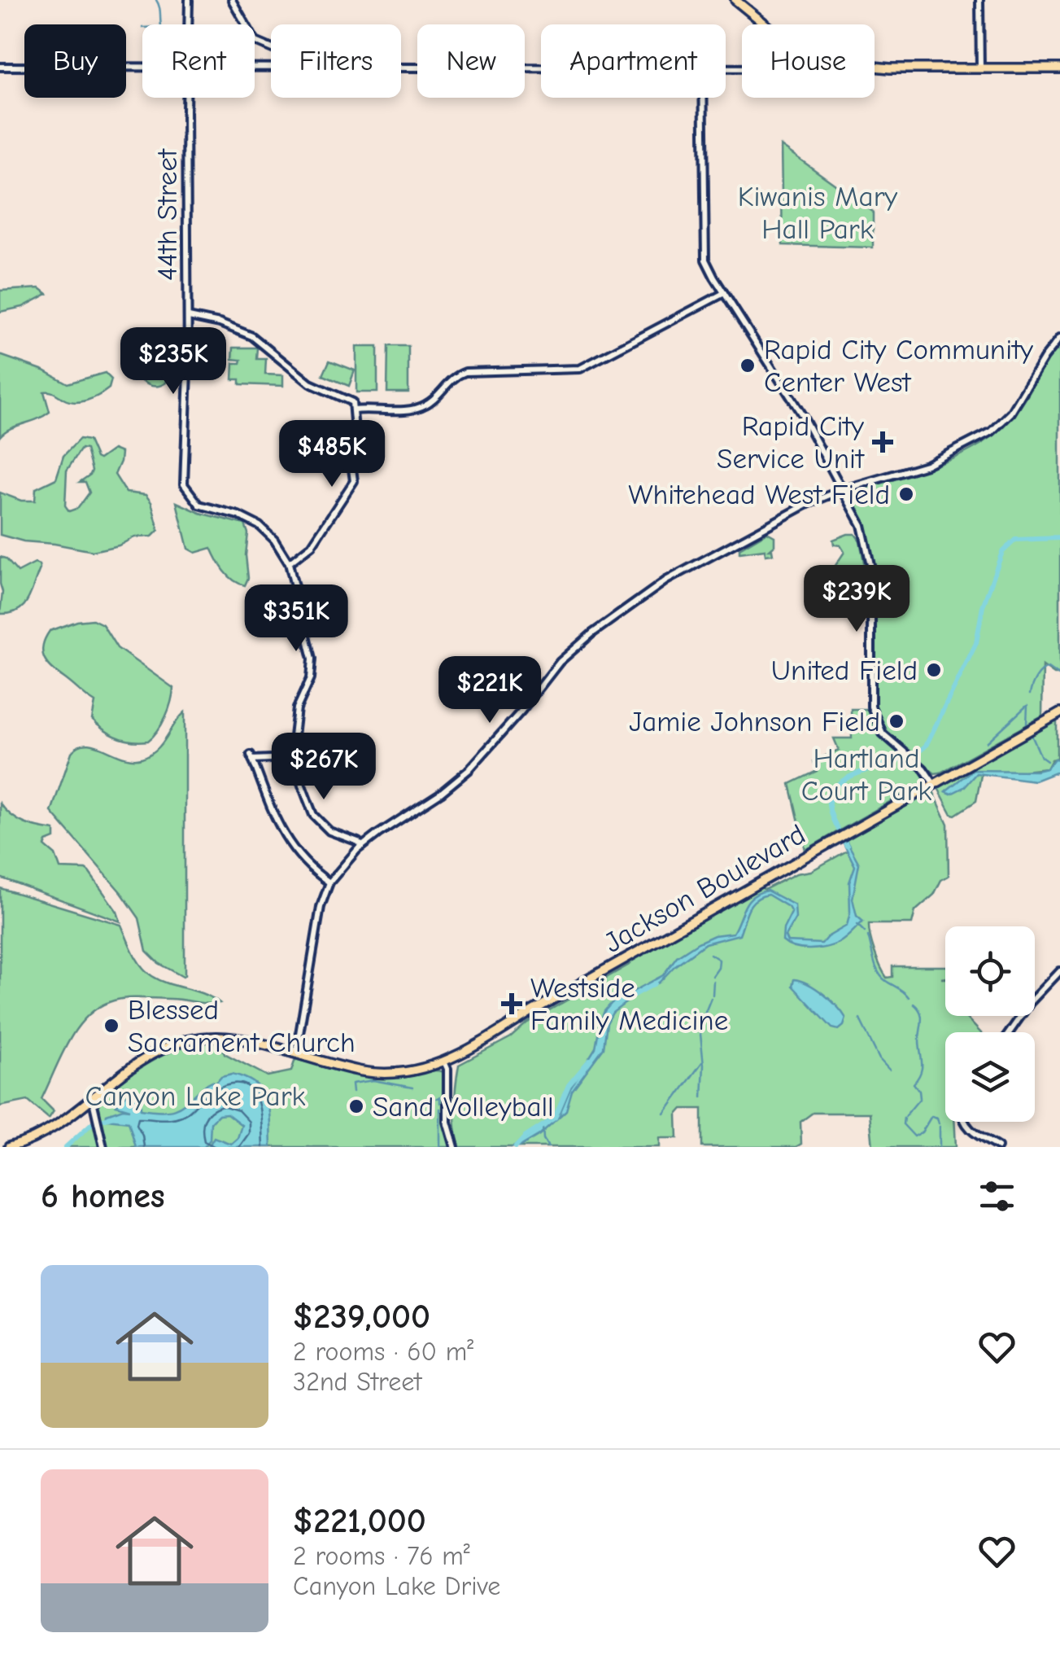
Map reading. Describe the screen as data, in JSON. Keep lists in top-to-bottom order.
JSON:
{
  "streets": {
    "main road": ["Jackson Boulevard"],
    "street": ["44th Street"]
  },
  "parks": ["Kiwanis Mary Hall Park", "Hartland Court Park", "Canyon Lake Park"],
  "places": {
    "other": [
      "Rapid City Community Center West",
      "Whitehead West Field",
      "United Field",
      "Jamie Johnson Field",
      "Blessed Sacrament Church",
      "Sand Volleyball"
    ],
    "health": ["Rapid City Service Unit", "Westside Family Medicine"]
  },
  "page": {
    "chip": [
      "Buy",
      "Rent",
      "Filters",
      "New",
      "Apartment",
      "House"
    ],
    "price": [
      "$235K",
      "$485K",
      "$239K",
      "$351K",
      "$221K",
      "$267K"
    ],
    "heading": "6 homes",
    "list": [
      {
        "name": "$239,000",
        "note": "2 rooms · 60 m² · 32nd Street"
      },
      {
        "name": "$221,000",
        "note": "2 rooms · 76 m² · Canyon Lake Drive"
      }
    ]
  }
}
